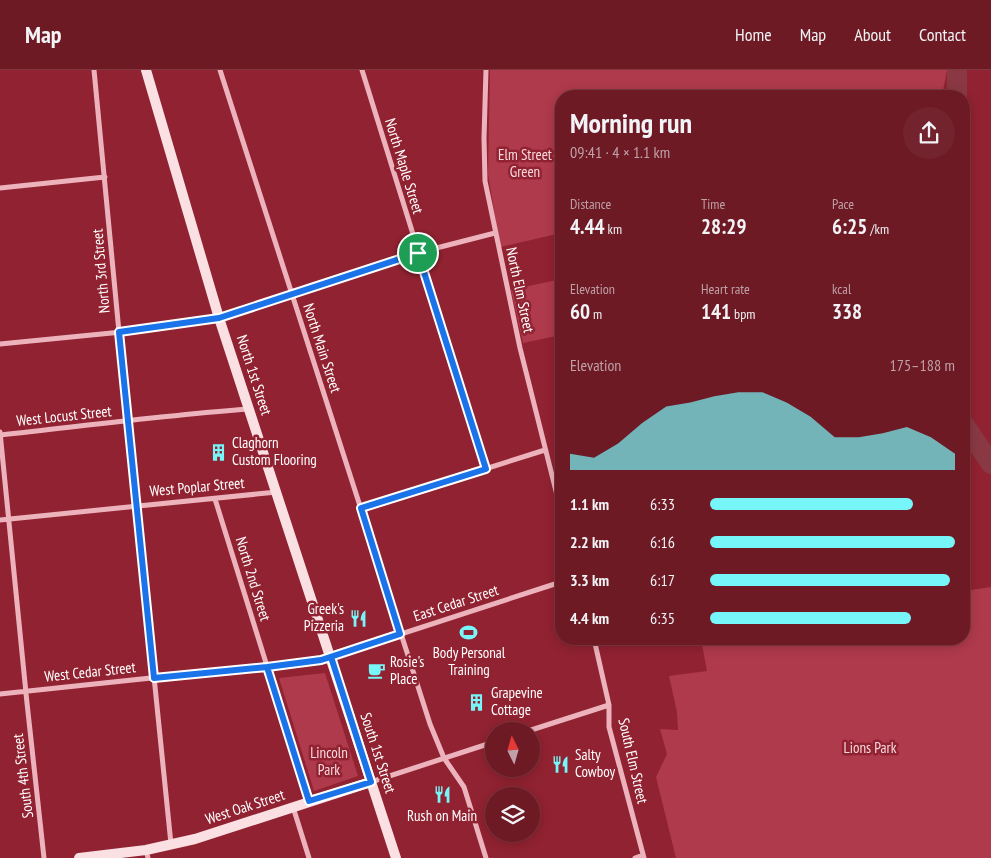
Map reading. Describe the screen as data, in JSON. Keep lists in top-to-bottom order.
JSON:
{
  "streets": {
    "street": [
      "North Maple Street",
      "North 3rd Street",
      "North Elm Street",
      "North Main Street",
      "North 1st Street",
      "West Locust Street",
      "West Poplar Street",
      "North 2nd Street",
      "East Cedar Street",
      "West Cedar Street",
      "South 1st Street",
      "South Elm Street",
      "South 4th Street",
      "West Oak Street"
    ]
  },
  "crossings": [
    ["North 3rd Street", "West Locust Street"],
    ["North 3rd Street", "West Poplar Street"],
    ["North 3rd Street", "West Cedar Street"],
    ["North 3rd Street", "West Oak Street"],
    ["North Main Street", "East Cedar Street"],
    ["North Main Street", "West Oak Street"],
    ["North 1st Street", "West Locust Street"],
    ["North 1st Street", "West Poplar Street"],
    ["North 1st Street", "East Cedar Street"],
    ["North 1st Street", "West Cedar Street"],
    ["North 1st Street", "South 1st Street"],
    ["West Locust Street", "South 4th Street"],
    ["West Poplar Street", "North 2nd Street"],
    ["West Poplar Street", "South 4th Street"],
    ["North 2nd Street", "West Cedar Street"],
    ["North 2nd Street", "West Oak Street"],
    ["East Cedar Street", "West Cedar Street"],
    ["East Cedar Street", "South 1st Street"],
    ["West Cedar Street", "South 1st Street"],
    ["West Cedar Street", "South 4th Street"],
    ["South 1st Street", "West Oak Street"]
  ],
  "parks": ["Elm Street Green", "Lions Park", "Lincoln Park"],
  "places": {
    "building": ["Claghorn Custom Flooring", "Grapevine Cottage"],
    "restaurant": ["Greek's Pizzeria", "Salty Cowboy", "Rush on Main"],
    "sports": ["Body Personal Training"],
    "cafe": ["Rosie's Place"]
  },
  "north": "top",
  "page": {
    "header": "Map",
    "nav": [
      "Home",
      "Map",
      "About",
      "Contact"
    ],
    "heading": ["Morning run", "09:41 · 4 × 1.1 km"],
    "stats": [
      ["Distance", "4.44 km"],
      ["Time", "28:29"],
      ["Pace", "6:25 /km"],
      ["Elevation", "60 m"],
      ["Heart rate", "141 bpm"],
      ["kcal", "338"]
    ],
    "chart": ["Elevation", "175–188 m"],
    "list": [
      {
        "name": "1.1 km",
        "note": "6:33"
      },
      {
        "name": "2.2 km",
        "note": "6:16"
      },
      {
        "name": "3.3 km",
        "note": "6:17"
      },
      {
        "name": "4.4 km",
        "note": "6:35"
      }
    ]
  }
}
